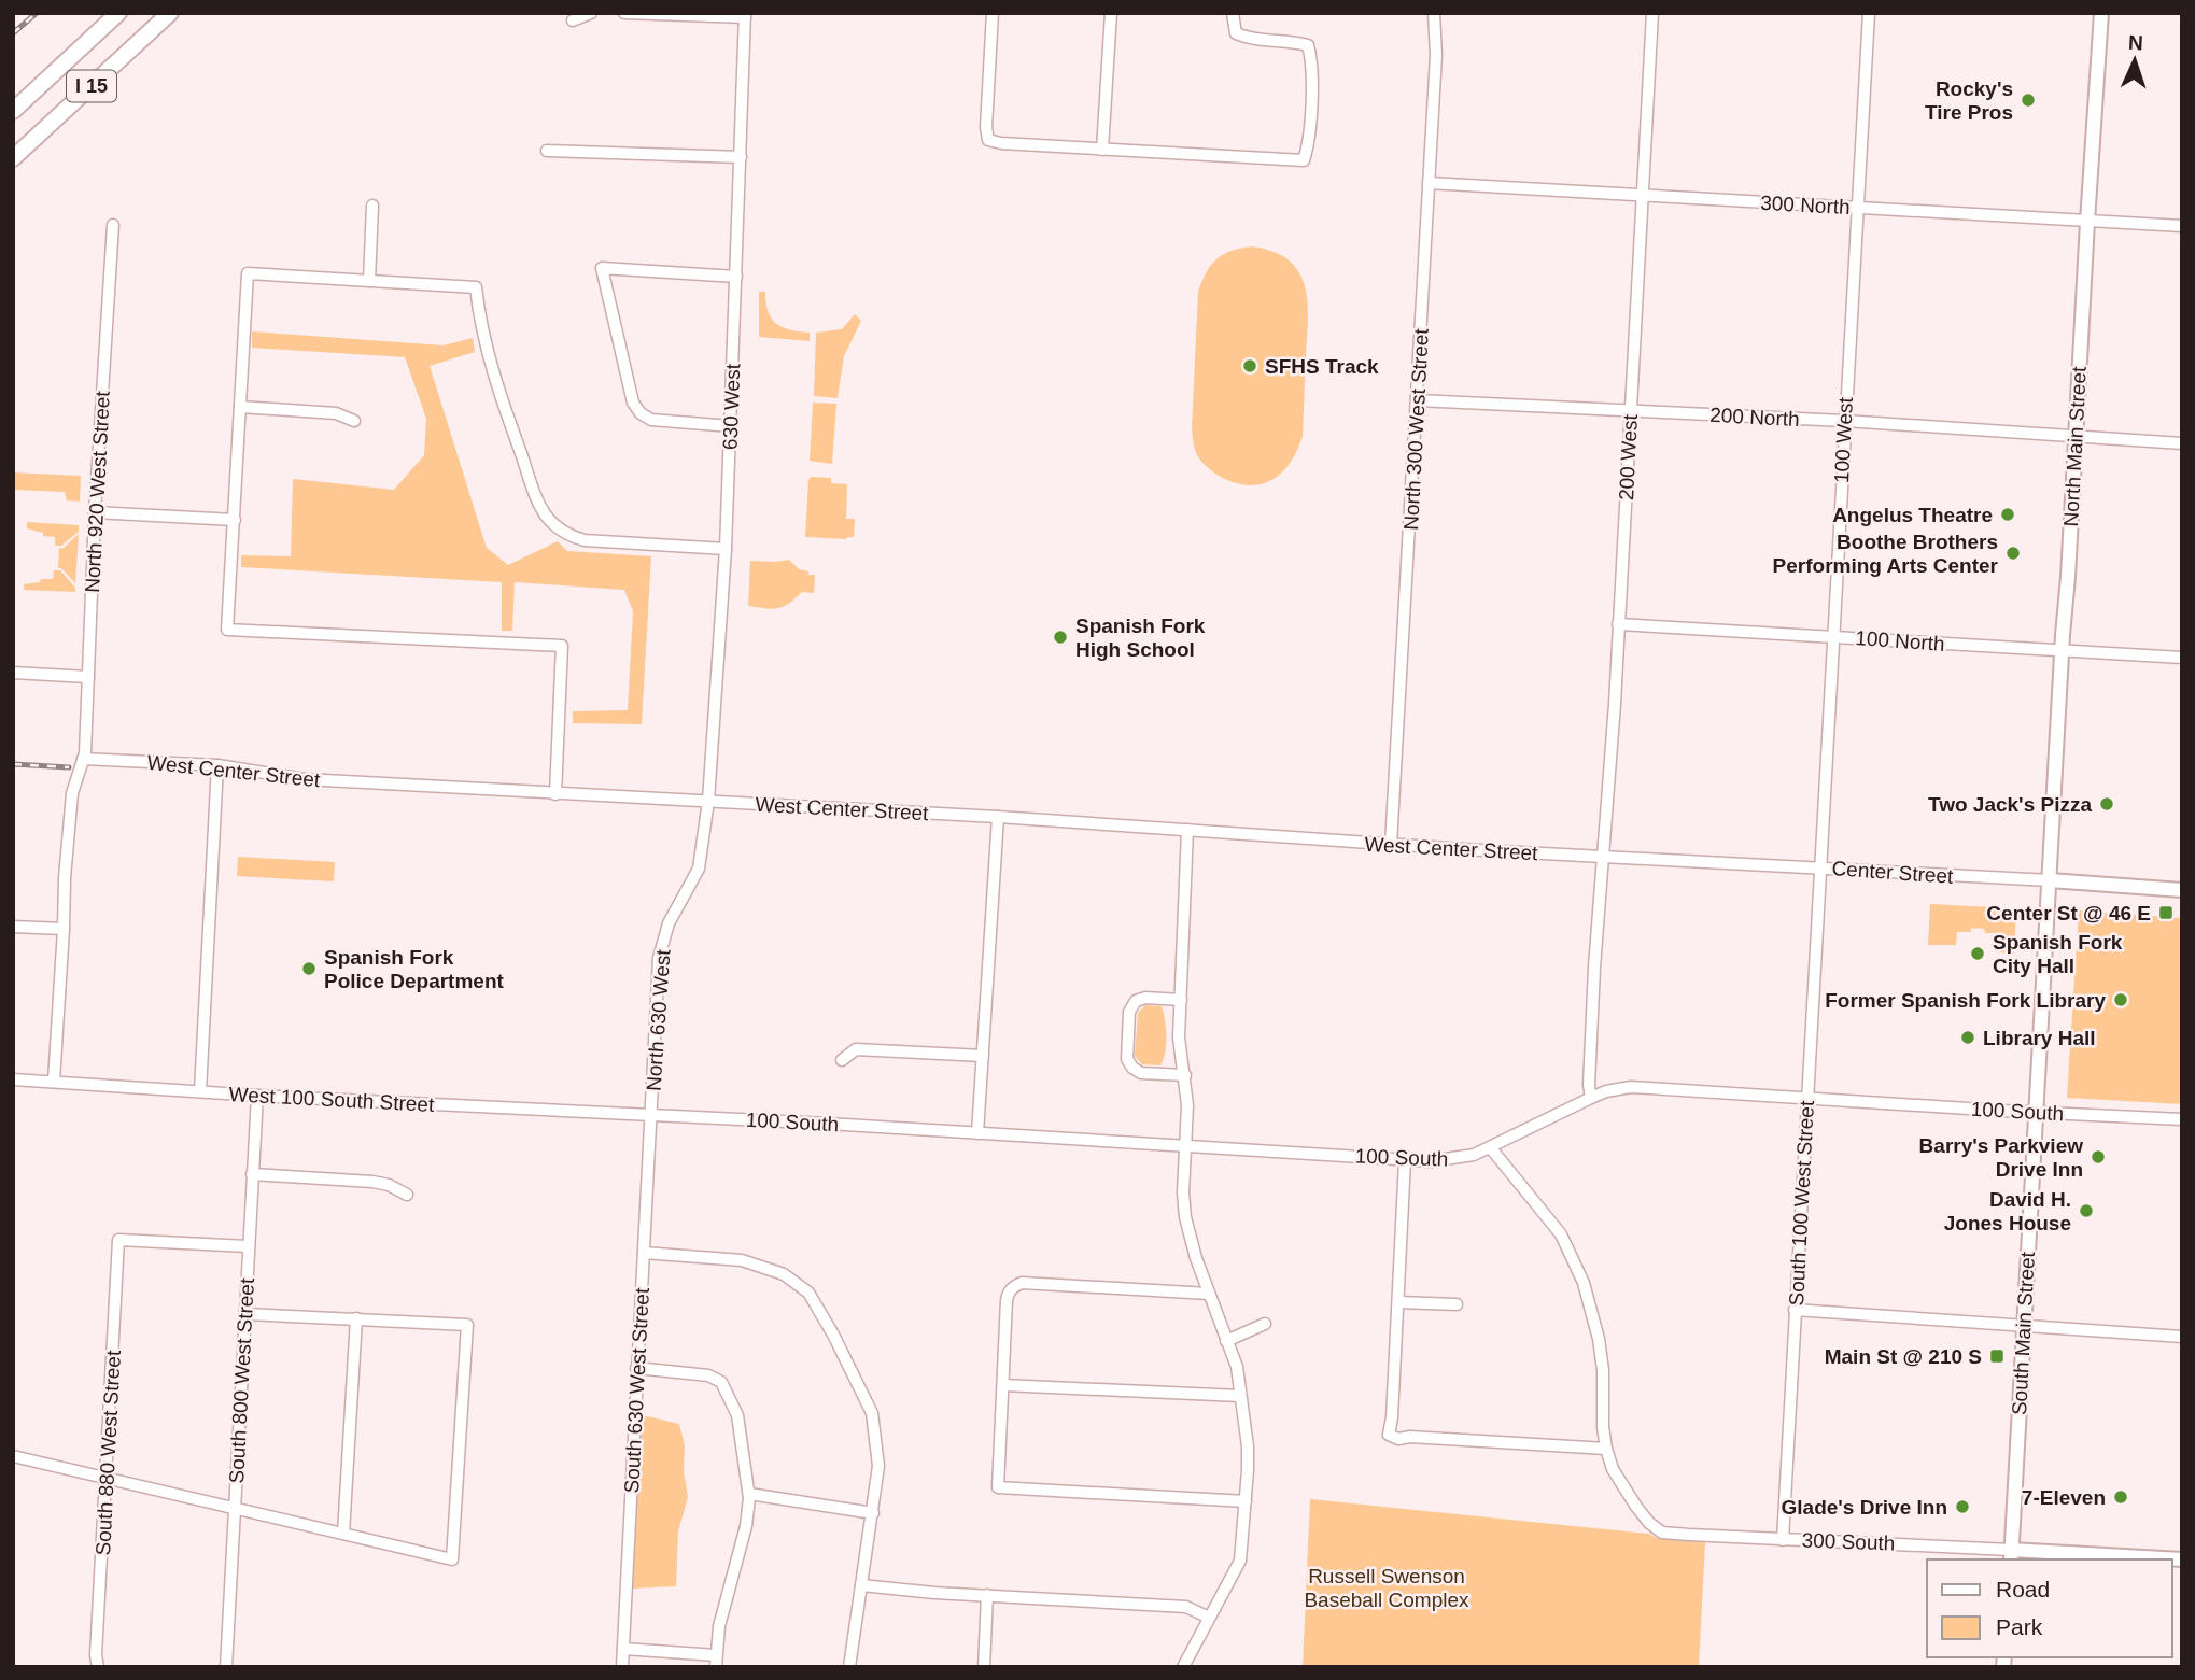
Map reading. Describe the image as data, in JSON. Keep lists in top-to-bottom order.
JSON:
{
  "streets": {
    "highway": ["I 15"],
    "main road": [
      "North Main Street",
      "Center Street",
      "South Main Street",
      "300 South"
    ],
    "street": [
      "300 North",
      "630 West",
      "200 North",
      "North 300 West Street",
      "100 West",
      "200 West",
      "North 920 West Street",
      "100 North",
      "West Center Street",
      "North 630 West",
      "West 100 South Street",
      "100 South",
      "South 100 West Street",
      "South 800 West Street",
      "South 630 West Street",
      "South 880 West Street"
    ]
  },
  "crossings": [
    ["300 North", "North 300 West Street"],
    ["300 North", "100 West"],
    ["300 North", "North Main Street"],
    ["300 North", "200 West"],
    ["630 West", "West Center Street"],
    ["630 West", "North 630 West"],
    ["200 North", "North 300 West Street"],
    ["200 North", "100 West"],
    ["200 North", "North Main Street"],
    ["200 North", "200 West"],
    ["North 300 West Street", "West Center Street"],
    ["100 West", "100 North"],
    ["100 West", "Center Street"],
    ["100 West", "South 100 West Street"],
    ["North Main Street", "100 North"],
    ["North Main Street", "Center Street"],
    ["North Main Street", "South Main Street"],
    ["200 West", "100 North"],
    ["200 West", "West Center Street"],
    ["200 West", "Center Street"],
    ["200 West", "100 South"],
    ["North 920 West Street", "West Center Street"],
    ["North 920 West Street", "West 100 South Street"],
    ["West Center Street", "Center Street"],
    ["West Center Street", "North 630 West"],
    ["Center Street", "South 100 West Street"],
    ["Center Street", "South Main Street"],
    ["North 630 West", "West 100 South Street"],
    ["North 630 West", "100 South"],
    ["North 630 West", "South 630 West Street"],
    ["West 100 South Street", "100 South"],
    ["West 100 South Street", "South 800 West Street"],
    ["West 100 South Street", "South 630 West Street"],
    ["100 South", "South 100 West Street"],
    ["100 South", "South Main Street"],
    ["100 South", "South 630 West Street"],
    ["100 South", "300 South"],
    ["South 100 West Street", "300 South"],
    ["South Main Street", "300 South"],
    ["South 800 West Street", "South 880 West Street"]
  ],
  "parks": ["Russell Swenson Baseball Complex"],
  "places": {
    "other": [
      "Rocky's Tire Pros",
      "SFHS Track",
      "Angelus Theatre",
      "Boothe Brothers Performing Arts Center",
      "Spanish Fork High School",
      "Two Jack's Pizza",
      "Spanish Fork City Hall",
      "Spanish Fork Police Department",
      "Former Spanish Fork Library",
      "Library Hall",
      "Barry's Parkview Drive Inn",
      "David H. Jones House",
      "7-Eleven",
      "Glade's Drive Inn"
    ],
    "transit": ["Center St @ 46 E", "Main St @ 210 S"]
  },
  "legend": ["Road", "Park"],
  "north": "top"
}
